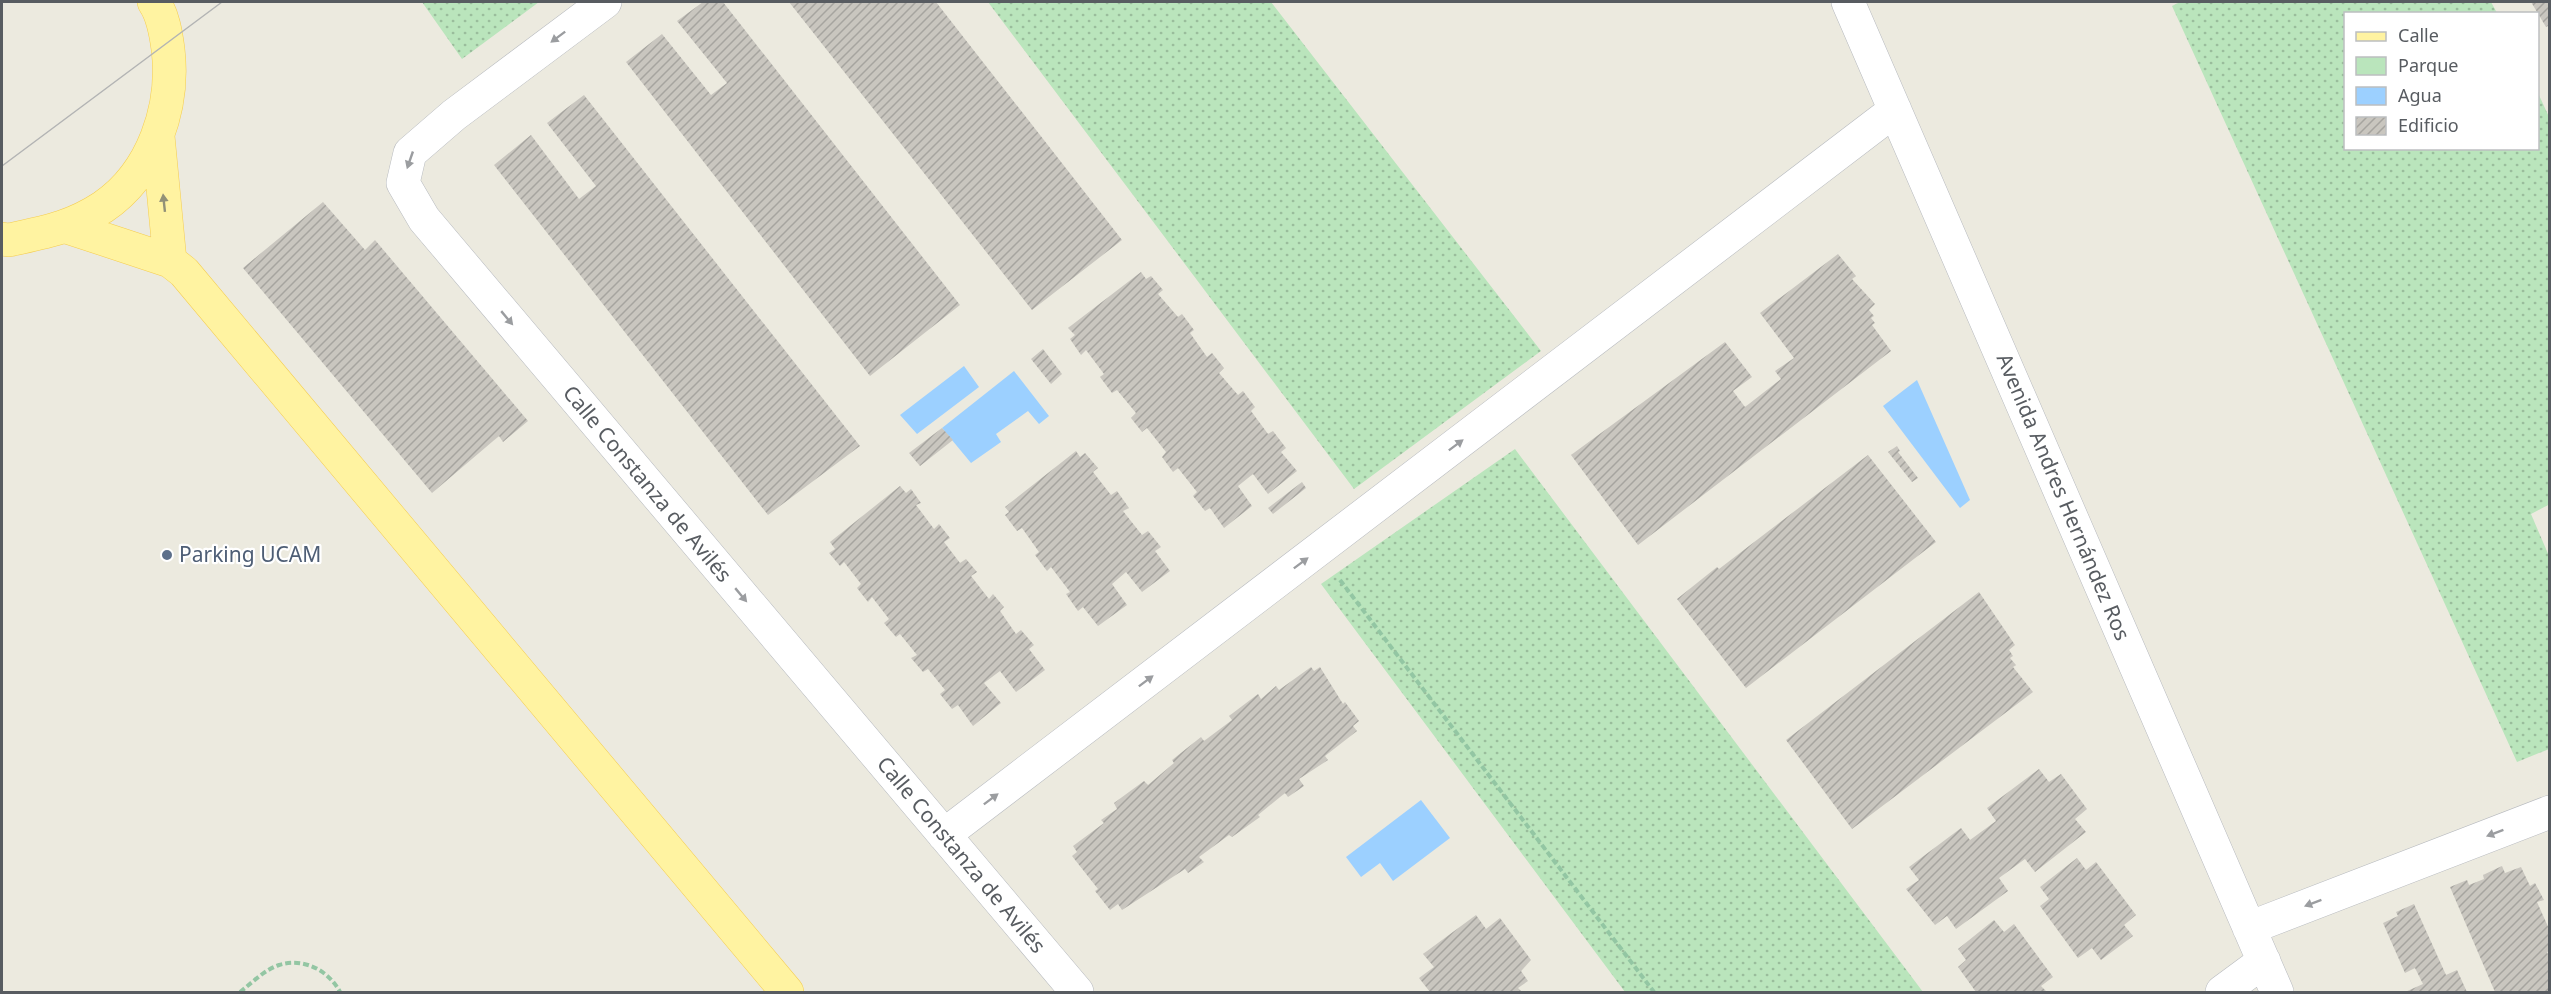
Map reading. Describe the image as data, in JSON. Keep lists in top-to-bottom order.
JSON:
{
  "streets": {
    "street": ["Calle Constanza de Avilés", "Avenida Andres Hernández Ros"]
  },
  "places": ["Parking UCAM"],
  "legend": [
    "Calle",
    "Parque",
    "Agua",
    "Edificio"
  ]
}
